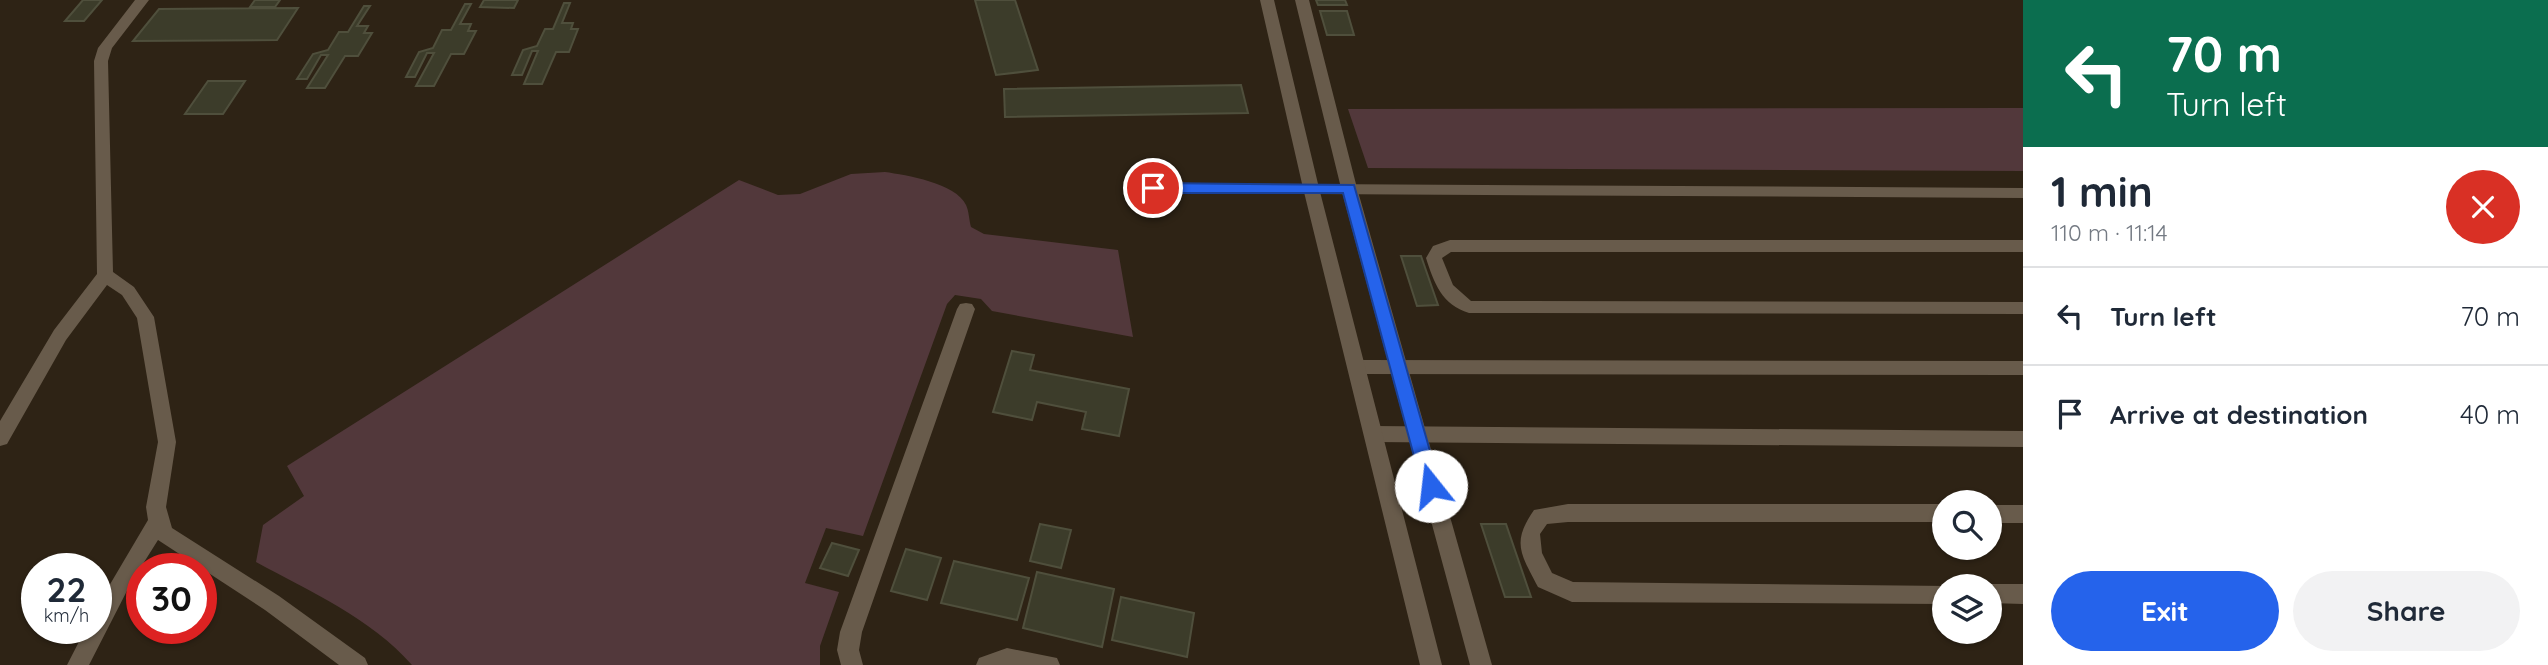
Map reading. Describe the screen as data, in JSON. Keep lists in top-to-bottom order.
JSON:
{
  "page": {
    "turn": ["70 m", "Turn left"],
    "heading": ["1 min", "110 m · 11:14"],
    "list": [
      {
        "name": "Turn left",
        "value": "70 m"
      },
      {
        "name": "Arrive at destination",
        "value": "40 m"
      }
    ],
    "speed": "22 km/h",
    "limit": "30",
    "buttons": ["Exit", "Share"]
  }
}
